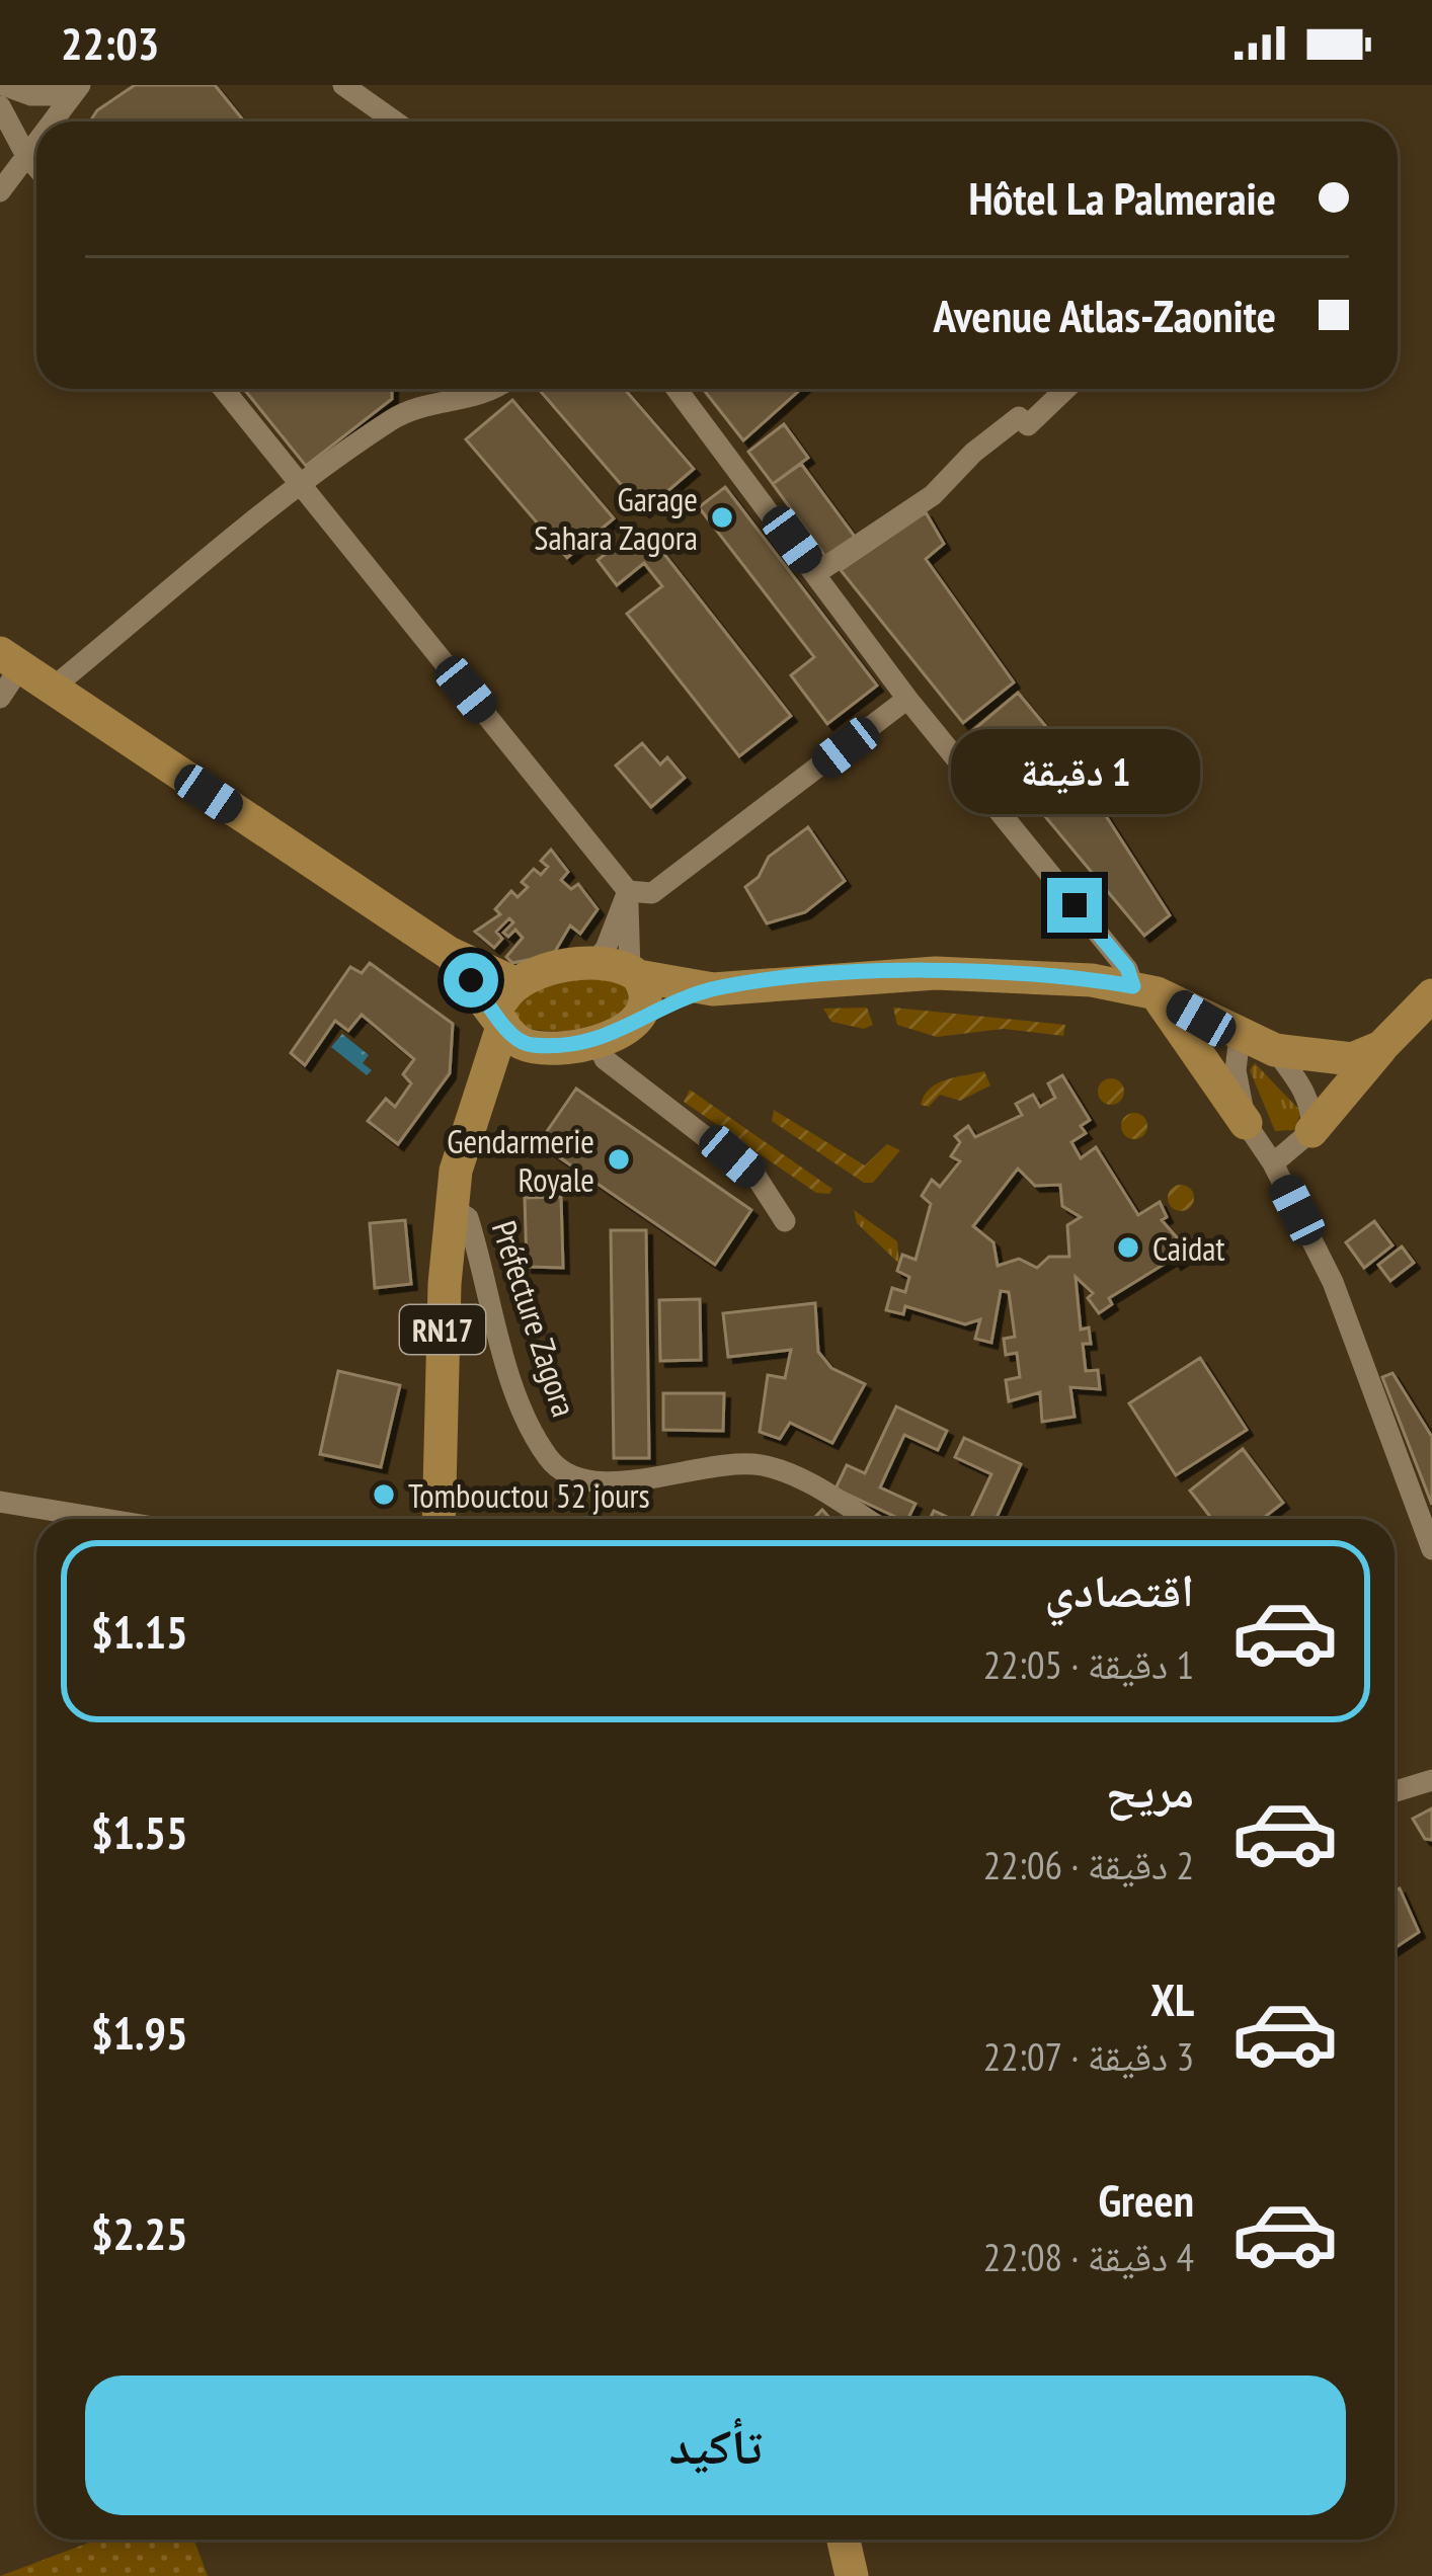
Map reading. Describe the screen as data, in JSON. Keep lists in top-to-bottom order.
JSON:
{
  "streets": {
    "main road": ["RN17"],
    "street": ["Préfecture Zagora"]
  },
  "crossings": [
    ["Préfecture Zagora", "RN17"]
  ],
  "places": [
    "Garage Sahara Zagora",
    "Gendarmerie Royale",
    "Caidat",
    "Tombouctou 52 jours"
  ],
  "page": {
    "status": "22:03",
    "banner": ["Hôtel La Palmeraie", "Avenue Atlas-Zaonite"],
    "bubble": "1 دقيقة",
    "list": [
      {
        "name": "اقتصادي",
        "note": "1 دقيقة · 22:05",
        "value": "$1.15"
      },
      {
        "name": "مريح",
        "note": "2 دقيقة · 22:06",
        "value": "$1.55"
      },
      {
        "name": "XL",
        "note": "3 دقيقة · 22:07",
        "value": "$1.95"
      },
      {
        "name": "Green",
        "note": "4 دقيقة · 22:08",
        "value": "$2.25"
      }
    ],
    "buttons": "تأكيد"
  }
}
